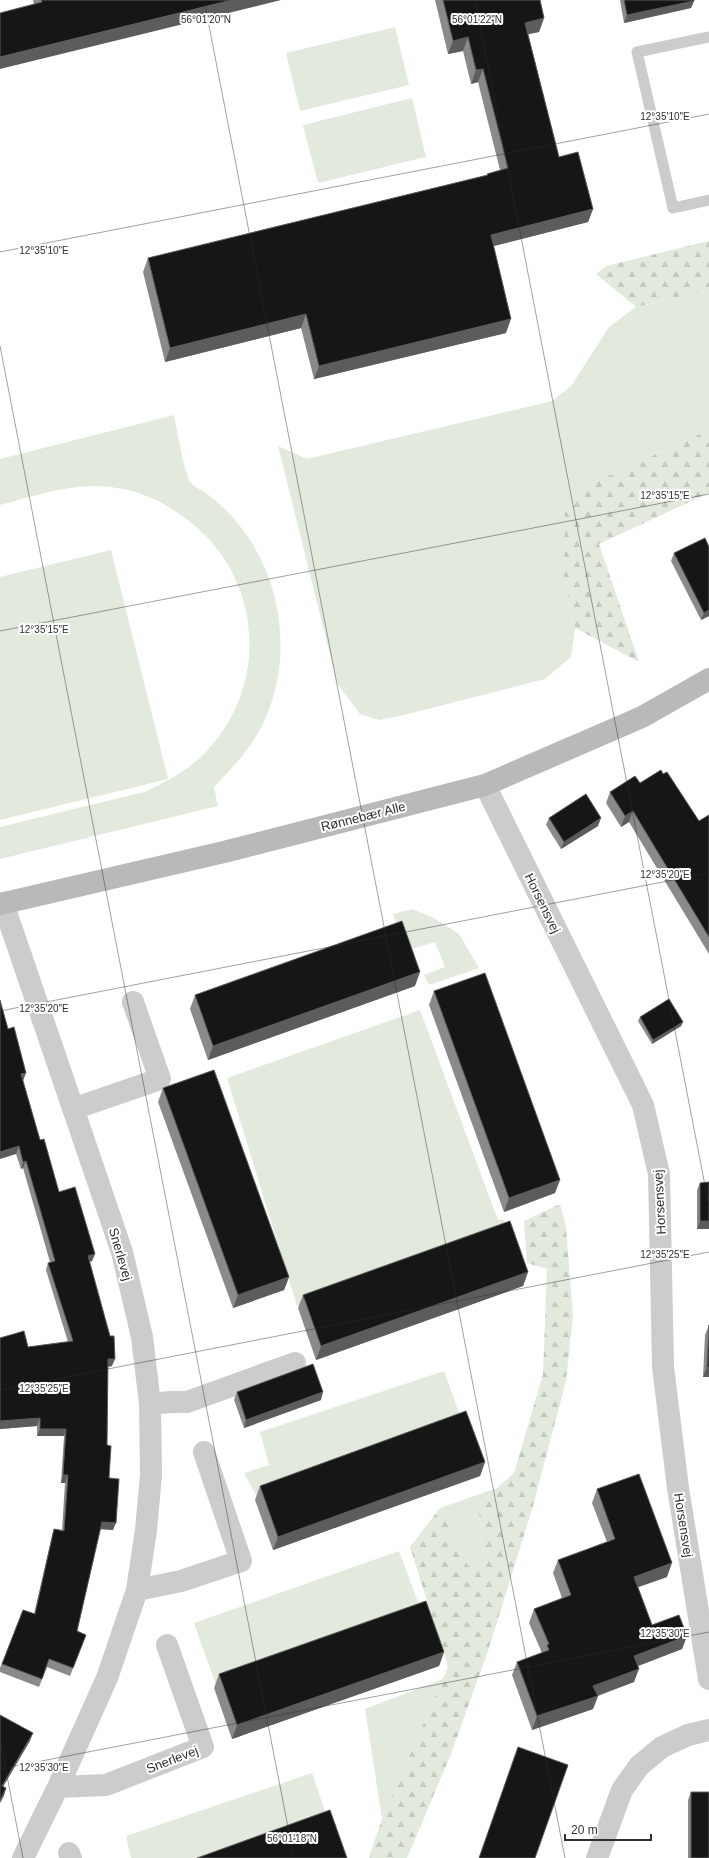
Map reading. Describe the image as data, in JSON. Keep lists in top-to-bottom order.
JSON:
{
  "streets": {
    "main road": ["Rønnebær Alle"],
    "street": ["Horsensvej", "Snerlevej"]
  },
  "crossings": [
    ["Rønnebær Alle", "Horsensvej"],
    ["Rønnebær Alle", "Snerlevej"]
  ],
  "scale_bar": "20 m",
  "coordinates": [
    "56°01'20\"N",
    "56°01'22\"N",
    "12°35'10\"E",
    "12°35'15\"E",
    "12°35'20\"E",
    "12°35'25\"E",
    "12°35'30\"E",
    "56°01'18\"N"
  ]
}
